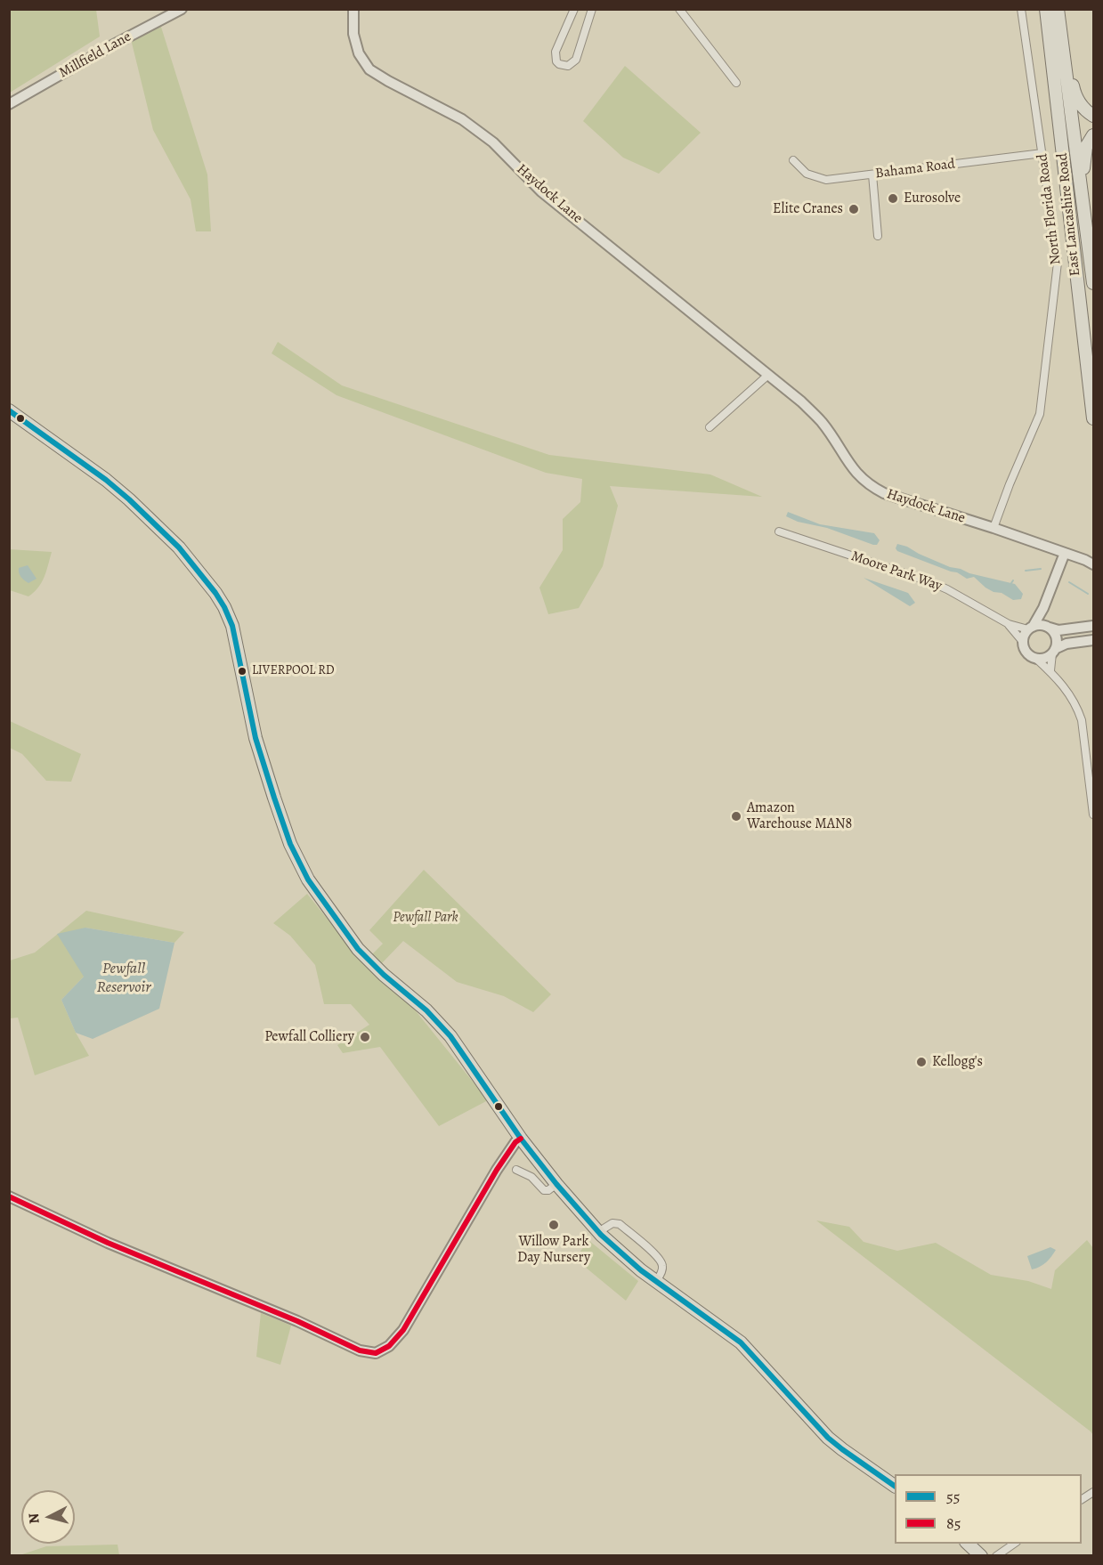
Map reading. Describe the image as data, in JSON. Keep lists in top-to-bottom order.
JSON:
{
  "streets": {
    "highway": ["East Lancashire Road"],
    "street": [
      "Millfield Lane",
      "Bahama Road",
      "Haydock Lane",
      "North Florida Road",
      "Moore Park Way"
    ]
  },
  "crossings": [
    ["Bahama Road", "North Florida Road"],
    ["Haydock Lane", "North Florida Road"]
  ],
  "water": ["Pewfall Reservoir"],
  "parks": ["Pewfall Park"],
  "places": [
    "Eurosolve",
    "Elite Cranes",
    "LIVERPOOL RD",
    "Amazon Warehouse MAN8",
    "Pewfall Colliery",
    "Kellogg's",
    "Willow Park Day Nursery"
  ],
  "lines": ["transit line 55", "transit line 85"],
  "legend": ["55", "85"],
  "north": "left"
}
